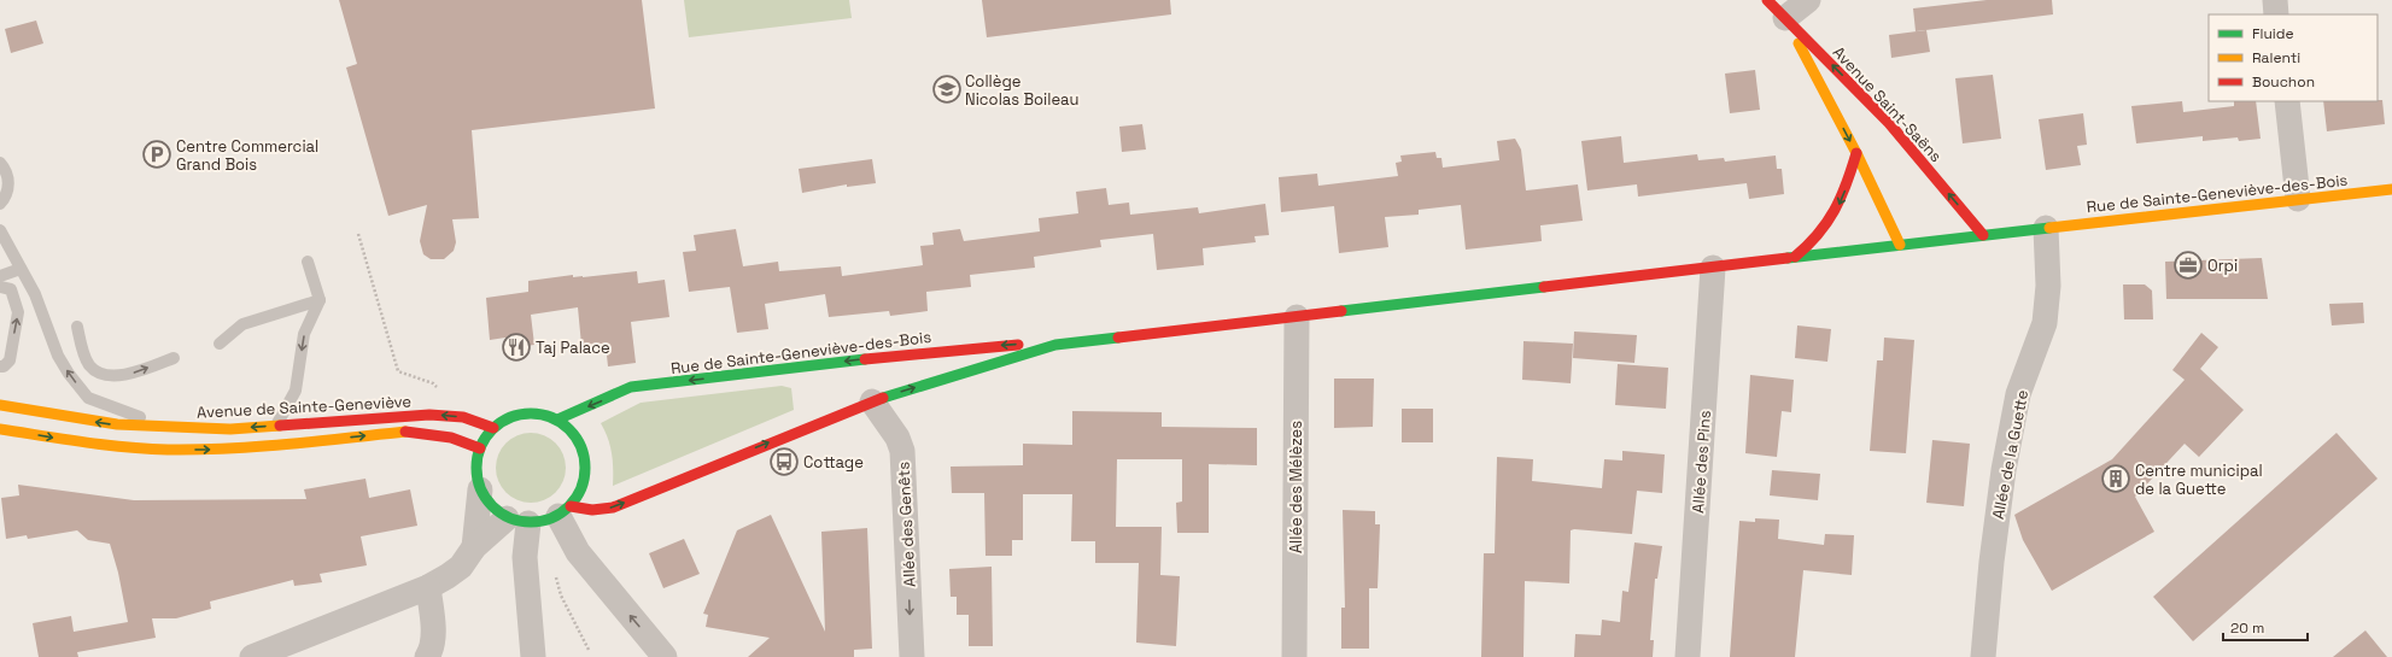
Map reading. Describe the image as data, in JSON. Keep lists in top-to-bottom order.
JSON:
{
  "streets": {
    "main road": ["Avenue Saint-Saëns", "Rue de Sainte-Geneviève-des-Bois", "Avenue de Sainte-Geneviève"],
    "street": [
      "Allée de la Guette",
      "Allée des Pins",
      "Allée des Mélèzes",
      "Allée des Genêts"
    ]
  },
  "crossings": [
    ["Avenue Saint-Saëns", "Rue de Sainte-Geneviève-des-Bois"],
    ["Rue de Sainte-Geneviève-des-Bois", "Avenue de Sainte-Geneviève"],
    ["Rue de Sainte-Geneviève-des-Bois", "Allée de la Guette"],
    ["Rue de Sainte-Geneviève-des-Bois", "Allée des Pins"],
    ["Rue de Sainte-Geneviève-des-Bois", "Allée des Mélèzes"]
  ],
  "one_way": ["Allée des Genêts"],
  "places": {
    "school or university": ["Collège Nicolas Boileau"],
    "parking": ["Centre Commercial Grand Bois"],
    "office": ["Orpi"],
    "restaurant": ["Taj Palace"],
    "bus stop": ["Cottage"],
    "building": ["Centre municipal de la Guette"]
  },
  "legend": ["Fluide", "Ralenti", "Bouchon"],
  "scale_bar": "20 m"
}
